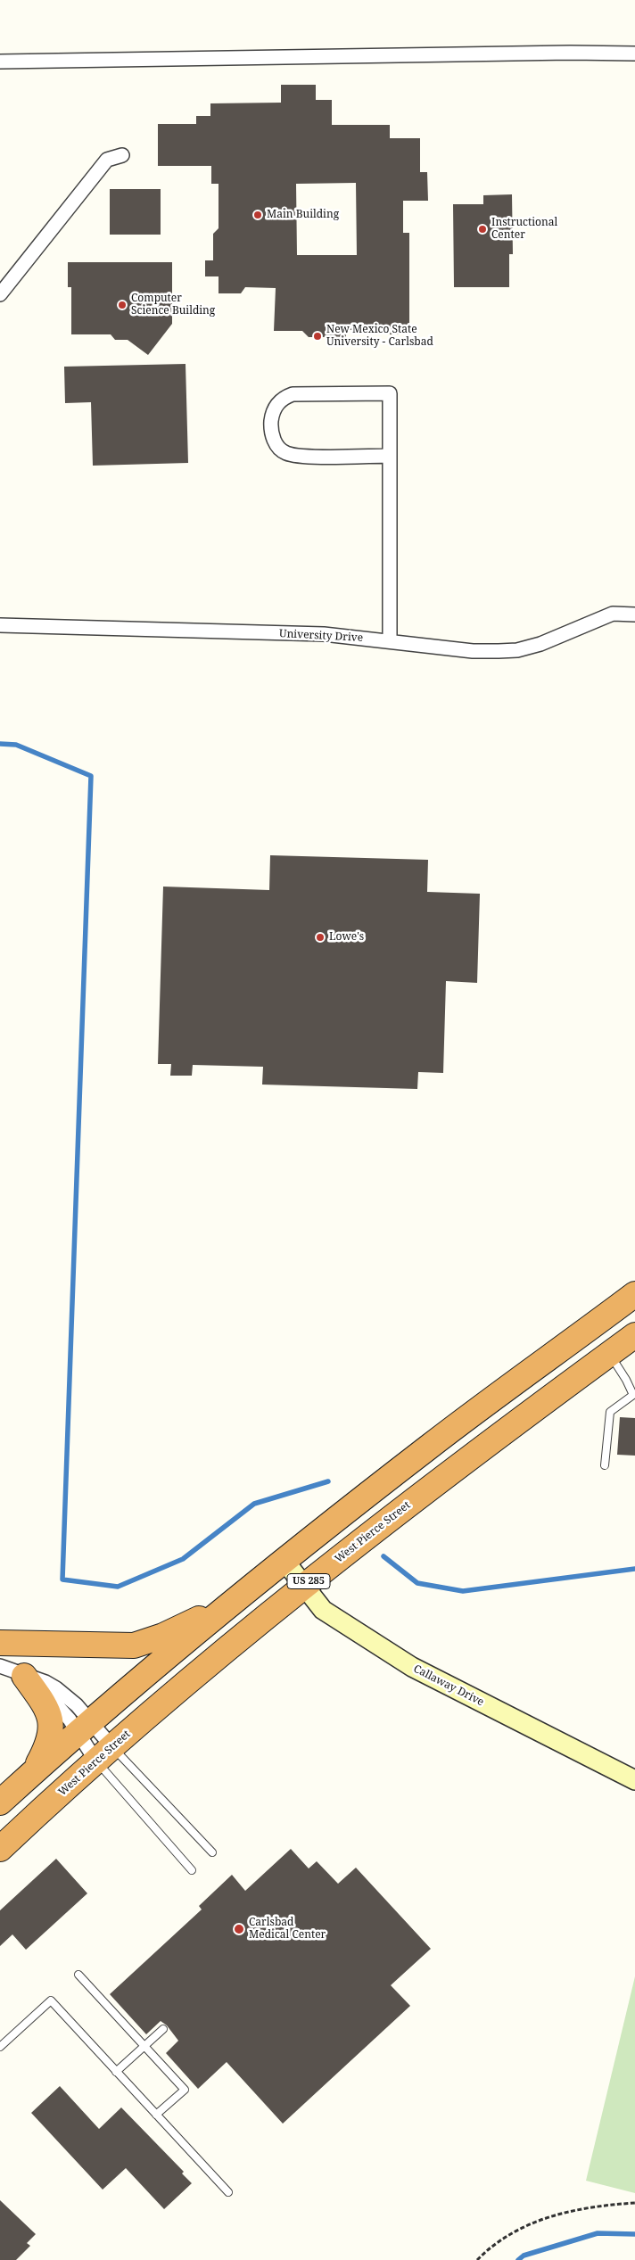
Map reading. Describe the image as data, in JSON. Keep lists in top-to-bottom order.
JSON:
{
  "streets": {
    "highway": ["West Pierce Street", "US 285"],
    "street": ["University Drive", "Callaway Drive"]
  },
  "crossings": [
    ["West Pierce Street", "Callaway Drive"],
    ["US 285", "Callaway Drive"]
  ],
  "places": [
    "Main Building",
    "Instructional Center",
    "Computer Science Building",
    "New Mexico State University - Carlsbad",
    "Lowe's",
    "Carlsbad Medical Center"
  ]
}
